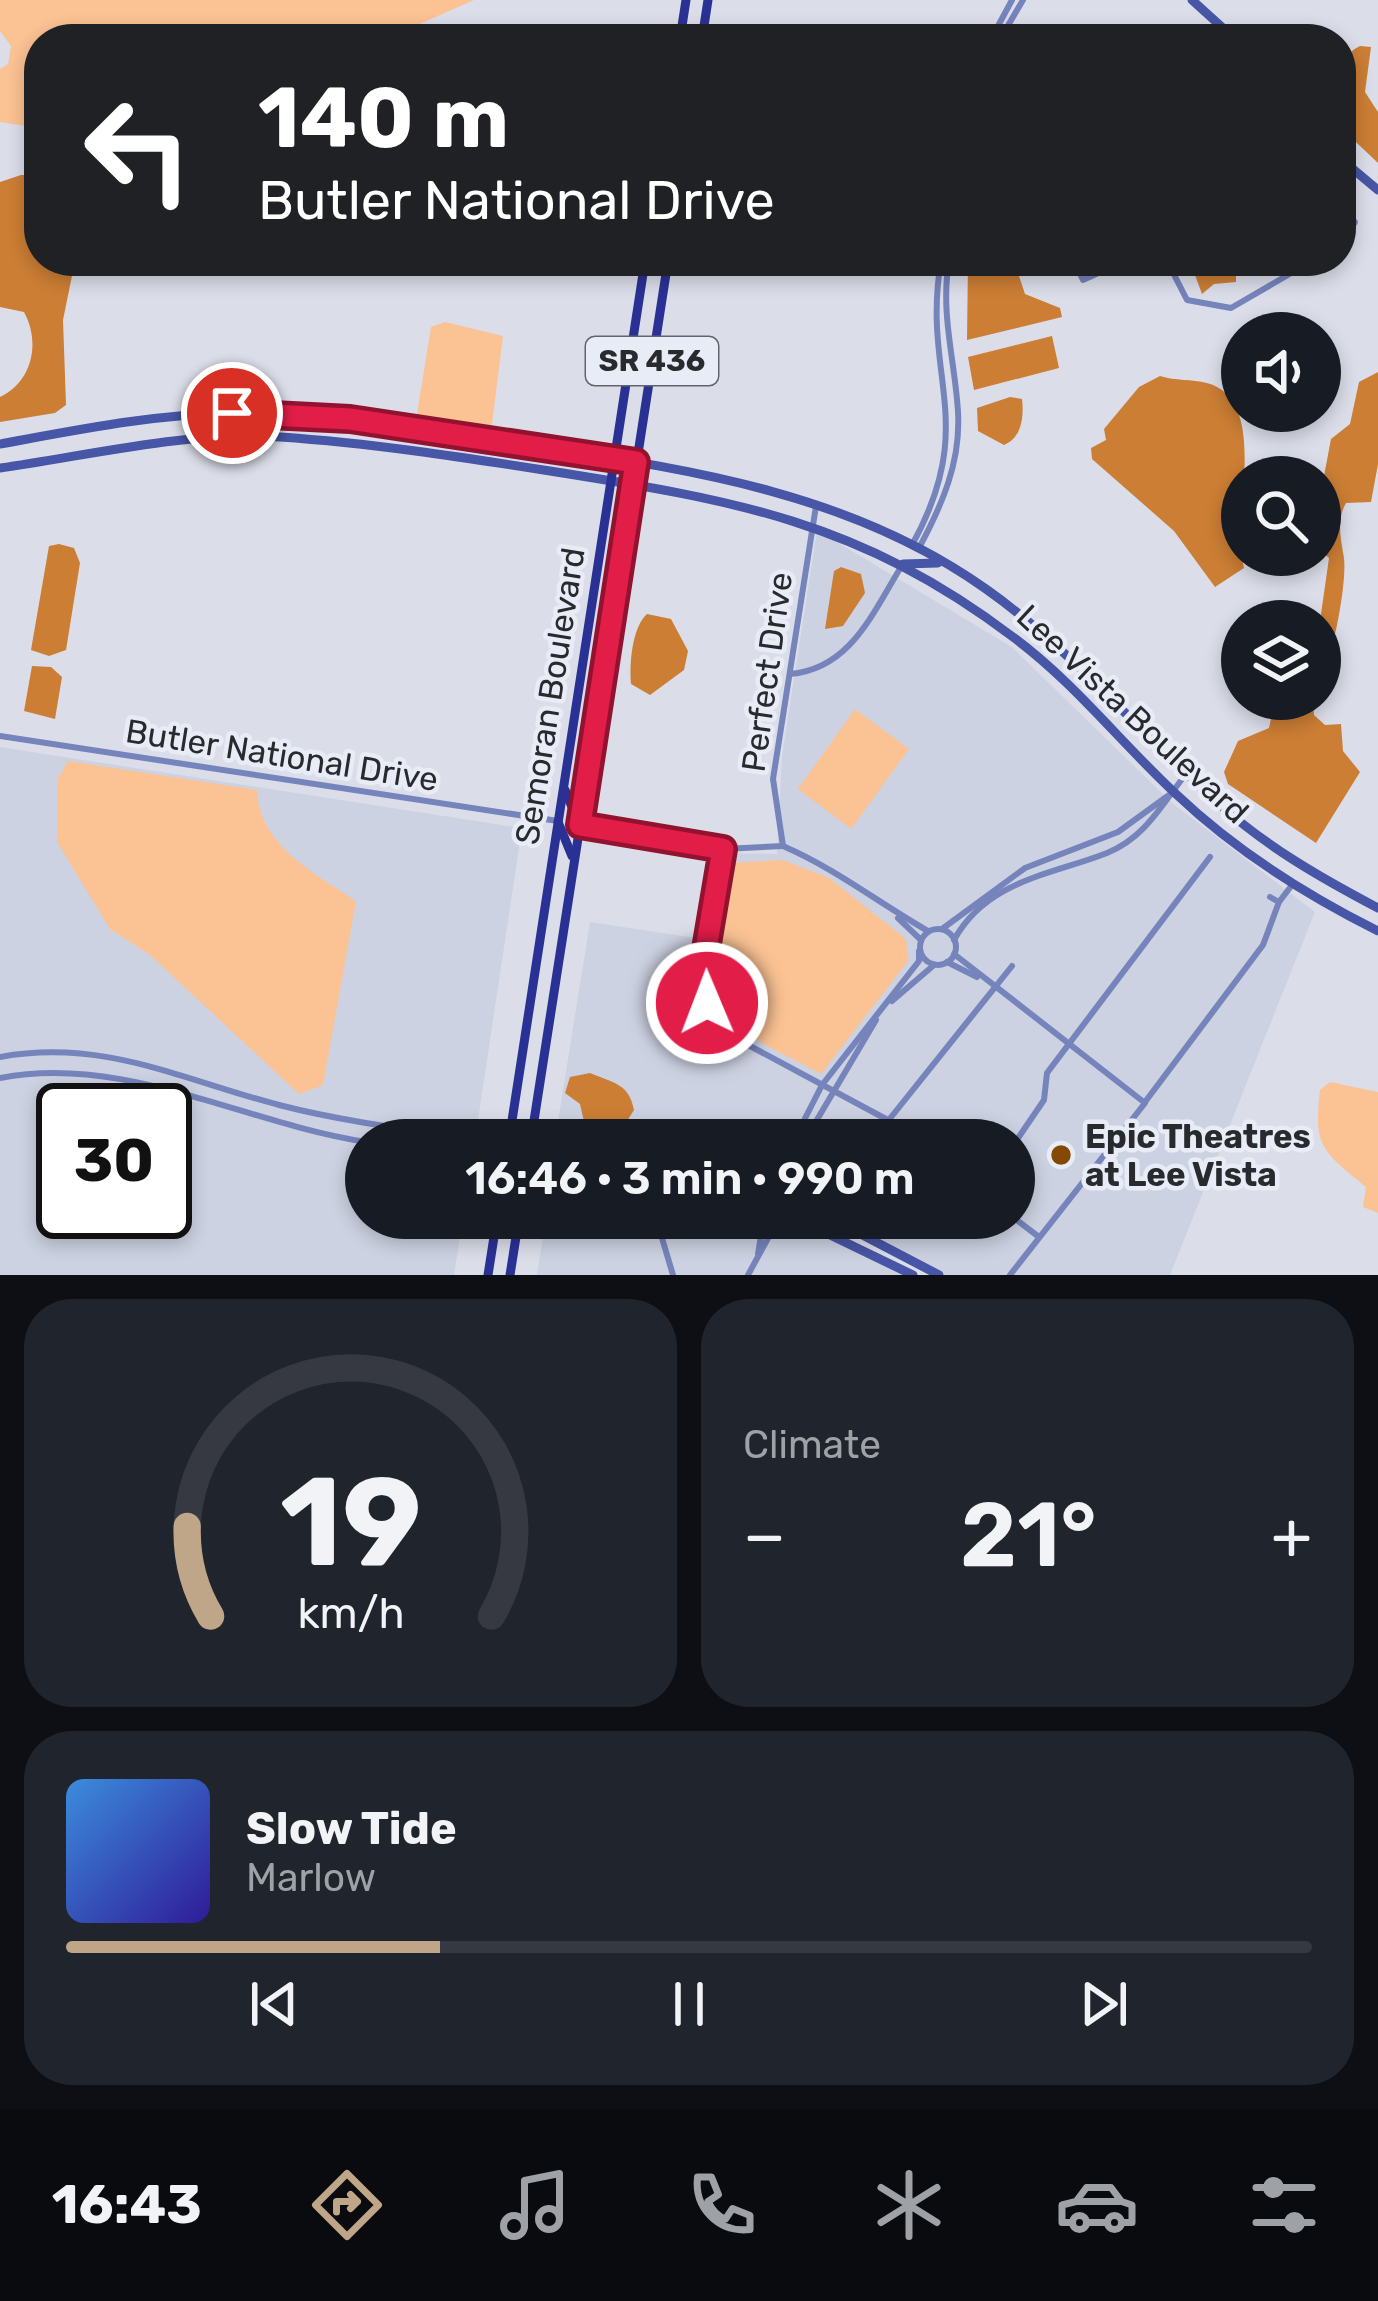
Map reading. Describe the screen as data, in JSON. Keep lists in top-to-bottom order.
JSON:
{
  "streets": {
    "main road": ["SR 436", "Semoran Boulevard"],
    "street": ["Perfect Drive", "Lee Vista Boulevard", "Butler National Drive"]
  },
  "crossings": [
    ["Perfect Drive", "Lee Vista Boulevard"],
    ["Semoran Boulevard", "Lee Vista Boulevard"],
    ["Semoran Boulevard", "Butler National Drive"]
  ],
  "places": ["Epic Theatres at Lee Vista"],
  "page": {
    "turn": ["140 m", "Butler National Drive"],
    "limit": "30",
    "trip": "16:46 · 3 min · 990 m",
    "tile": "Climate",
    "heat": ["−", "21°", "+"],
    "song": ["Slow Tide", "Marlow"],
    "tabs": "16:43",
    "gauge": ["19", "km/h"]
  }
}
